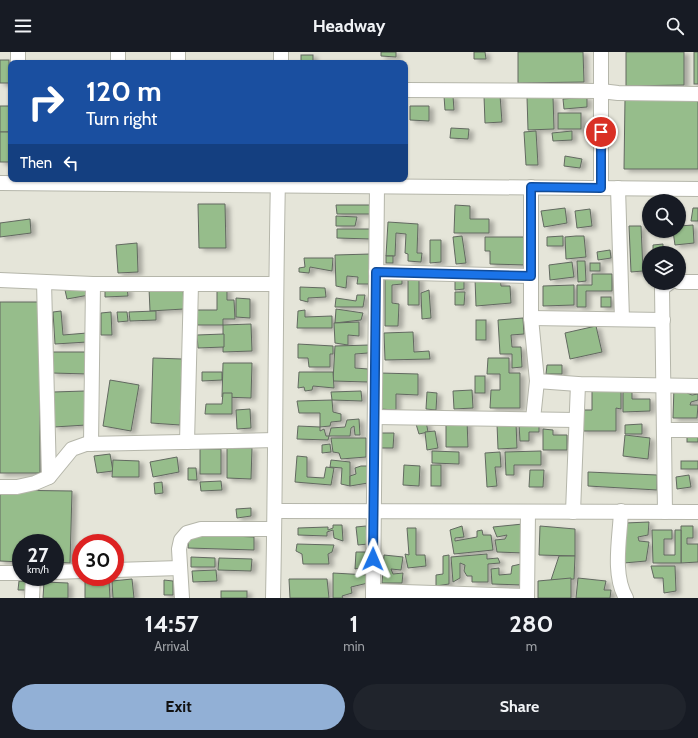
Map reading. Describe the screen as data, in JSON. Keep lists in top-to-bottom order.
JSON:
{
  "page": {
    "header": "Headway",
    "turn": ["120 m", "Turn right"],
    "then": "Then",
    "speed": "27 km/h",
    "limit": "30",
    "eta": [
      "14:57",
      "Arrival",
      "1",
      "min",
      "280",
      "m"
    ],
    "buttons": ["Exit", "Share"]
  }
}
